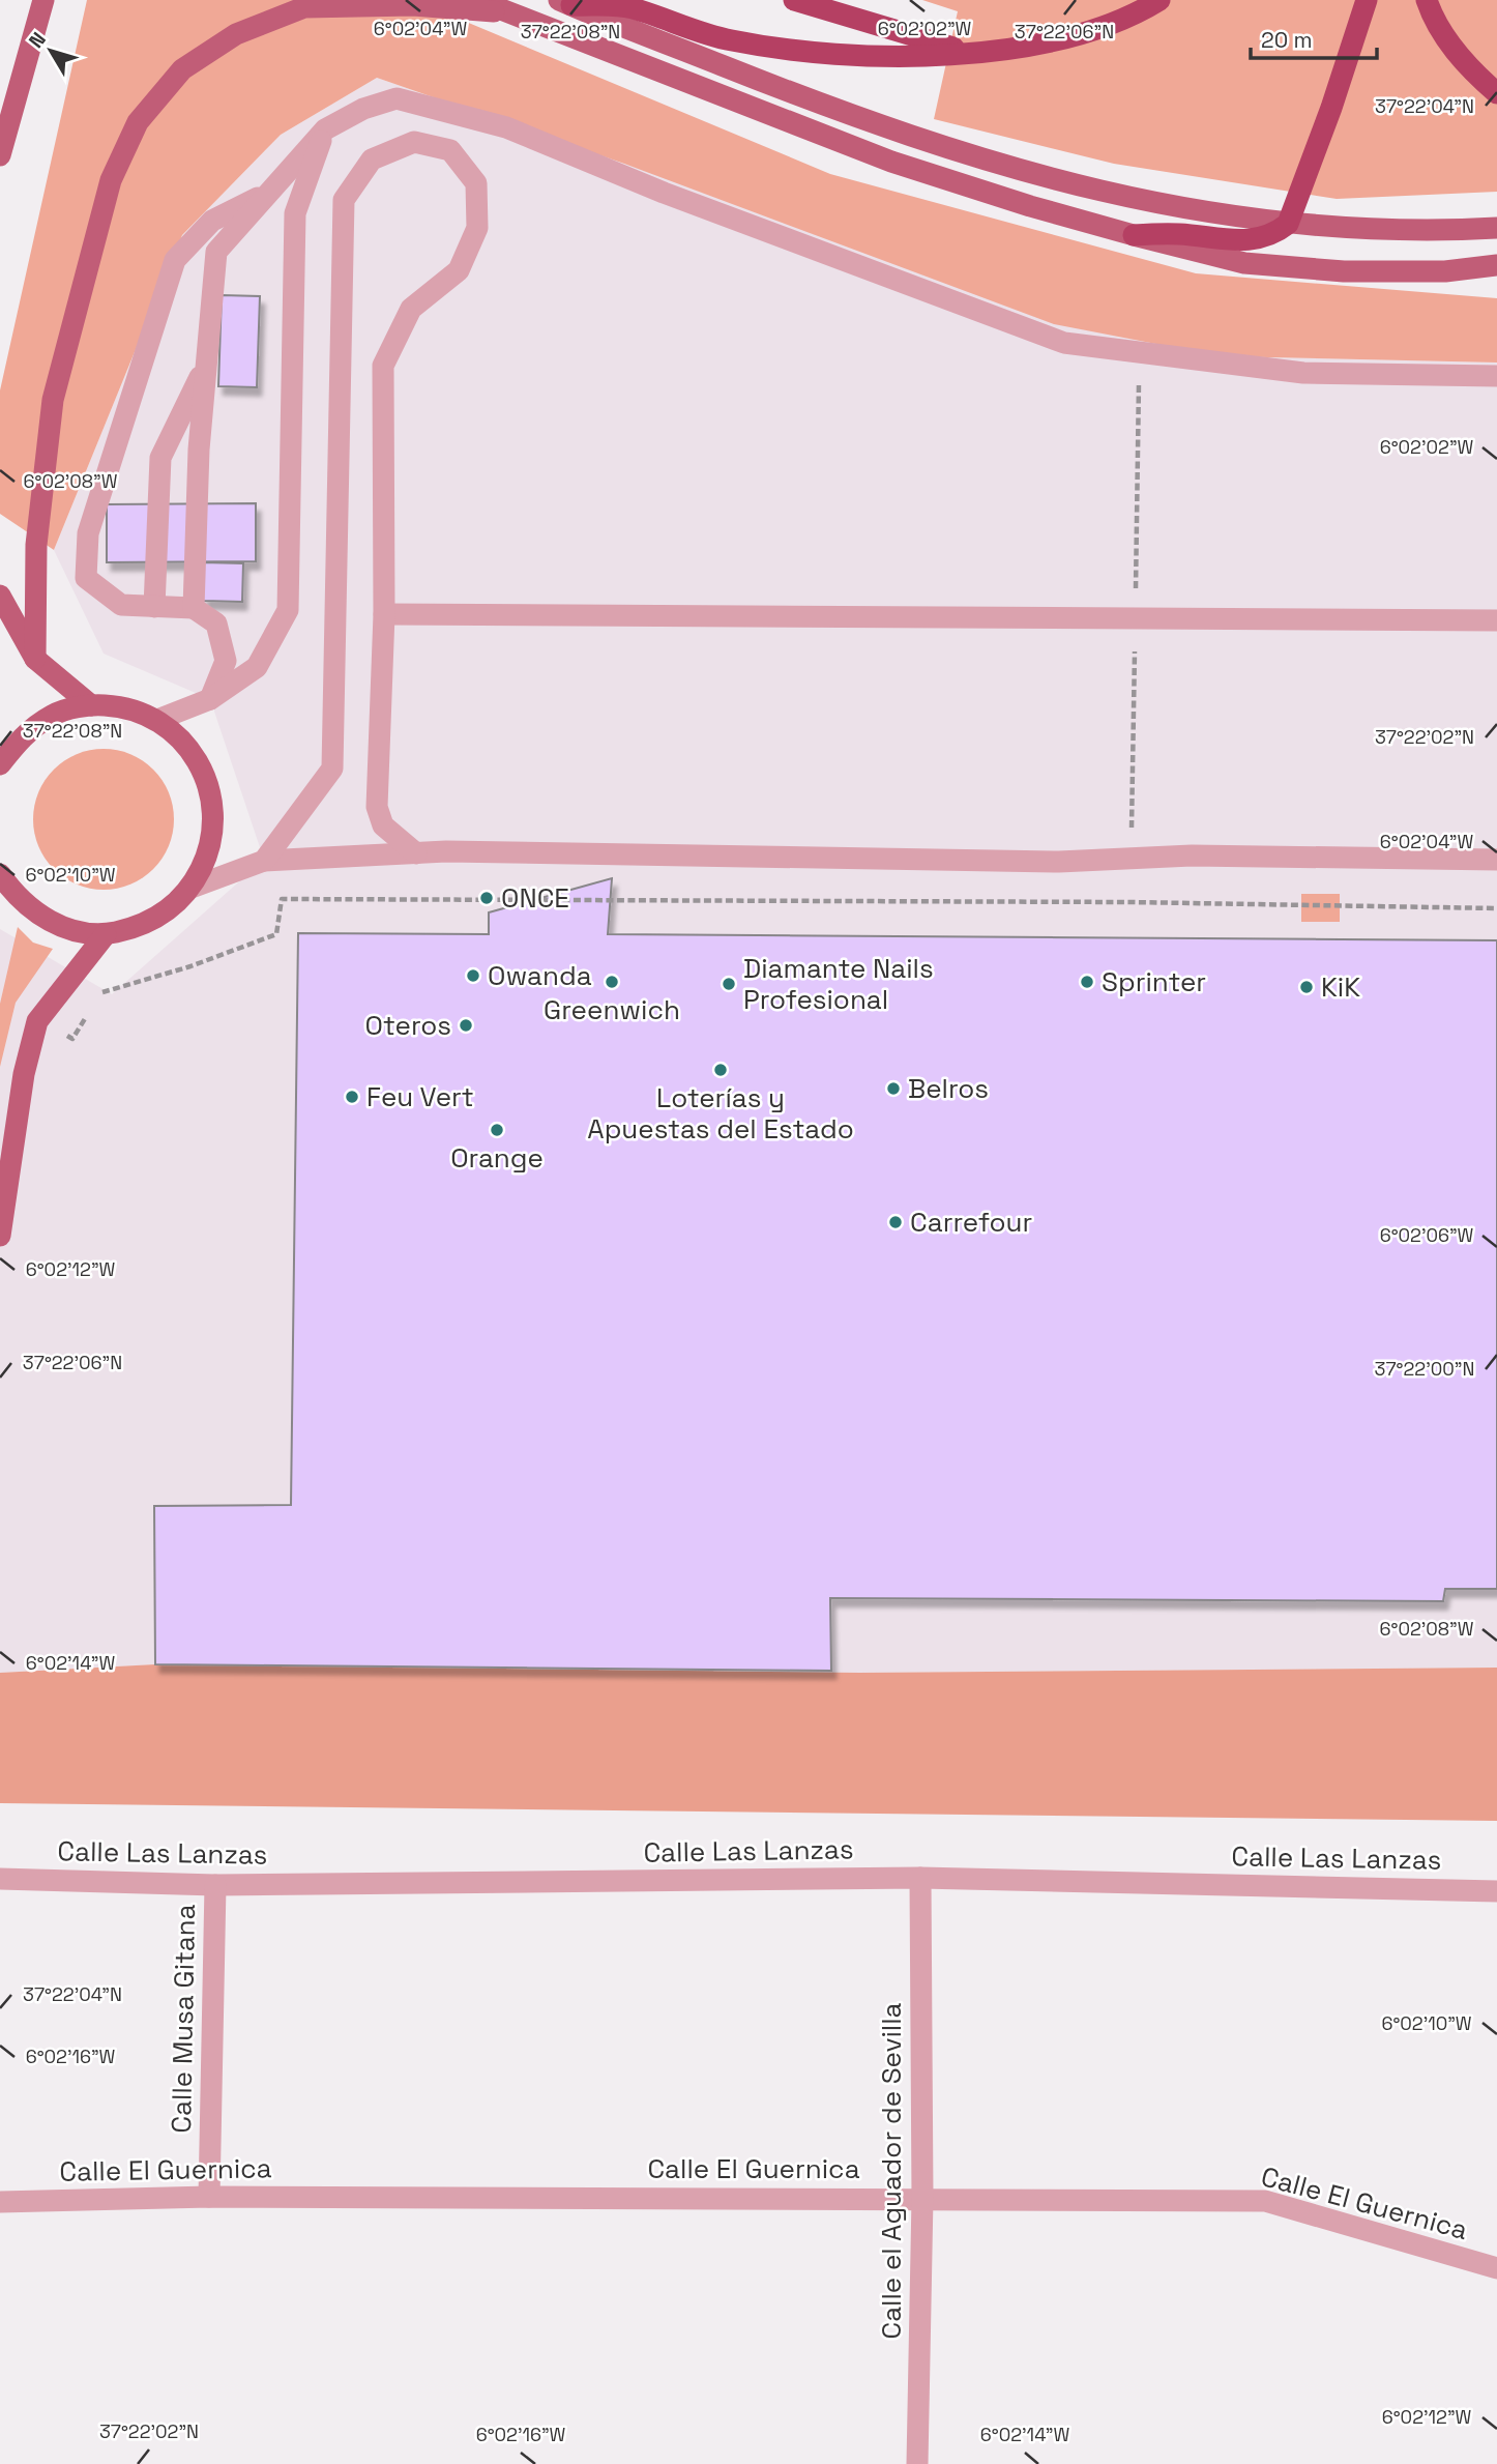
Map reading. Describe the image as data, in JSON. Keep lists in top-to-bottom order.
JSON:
{
  "streets": {
    "street": [
      "Calle Las Lanzas",
      "Calle Musa Gitana",
      "Calle El Guernica",
      "Calle el Aguador de Sevilla"
    ]
  },
  "crossings": [
    ["Calle Las Lanzas", "Calle Musa Gitana"],
    ["Calle Las Lanzas", "Calle el Aguador de Sevilla"],
    ["Calle Musa Gitana", "Calle El Guernica"],
    ["Calle El Guernica", "Calle el Aguador de Sevilla"]
  ],
  "places": [
    "ONCE",
    "Owanda",
    "Greenwich",
    "Sprinter",
    "Diamante Nails Profesional",
    "KiK",
    "Oteros",
    "Loterías y Apuestas del Estado",
    "Belros",
    "Feu Vert",
    "Orange",
    "Carrefour"
  ],
  "scale_bar": "20 m",
  "north": "top left",
  "coordinates": [
    "6°02'04\"W",
    "6°02'02\"W",
    "37°22'08\"N",
    "37°22'06\"N",
    "37°22'04\"N",
    "6°02'08\"W",
    "37°22'02\"N",
    "6°02'10\"W",
    "6°02'06\"W",
    "6°02'12\"W",
    "37°22'00\"N",
    "6°02'14\"W",
    "6°02'16\"W"
  ]
}
